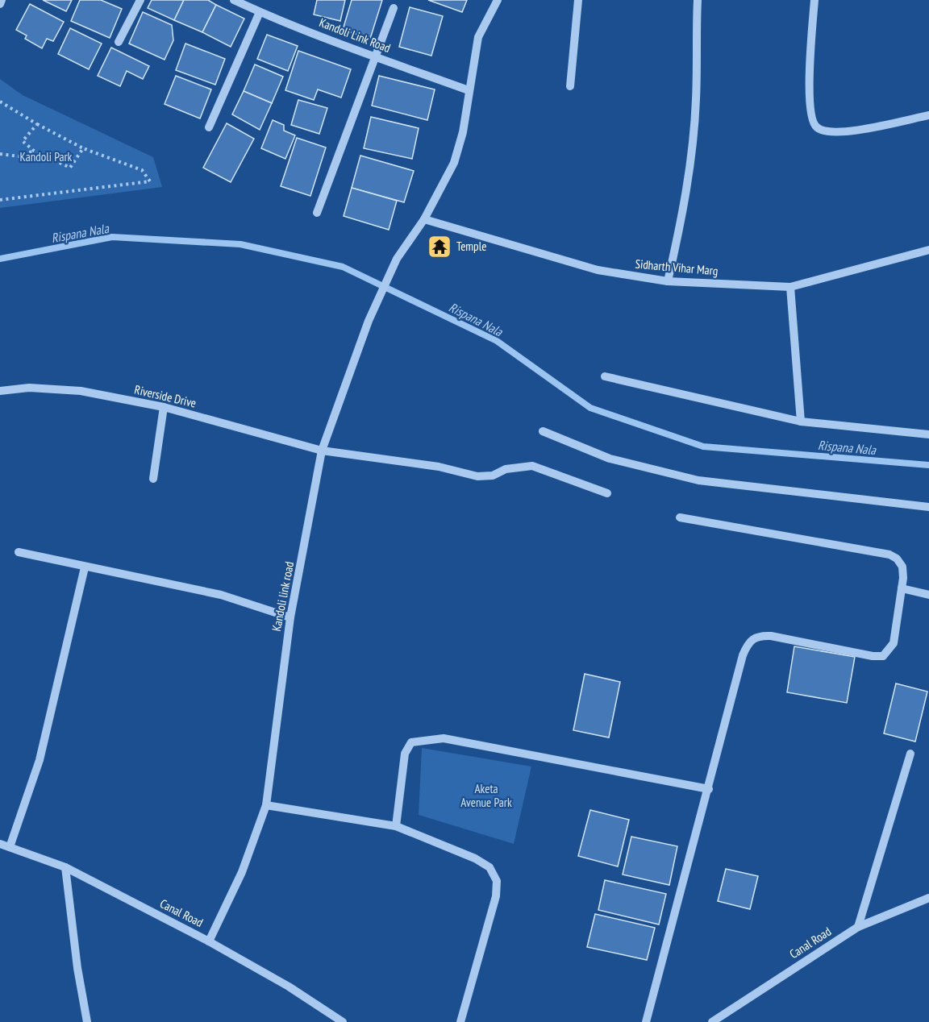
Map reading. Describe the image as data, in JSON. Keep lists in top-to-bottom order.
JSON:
{
  "streets": {
    "street": [
      "Kandoli Link Road",
      "Sidharth Vihar Marg",
      "Riverside Drive",
      "Kandoli link road",
      "Canal Road"
    ]
  },
  "crossings": [
    ["Sidharth Vihar Marg", "Kandoli link road"],
    ["Riverside Drive", "Kandoli link road"],
    ["Kandoli link road", "Canal Road"]
  ],
  "water": ["Rispana Nala"],
  "parks": ["Kandoli Park", "Aketa Avenue Park"],
  "places": {
    "temple": ["Temple"]
  }
}
